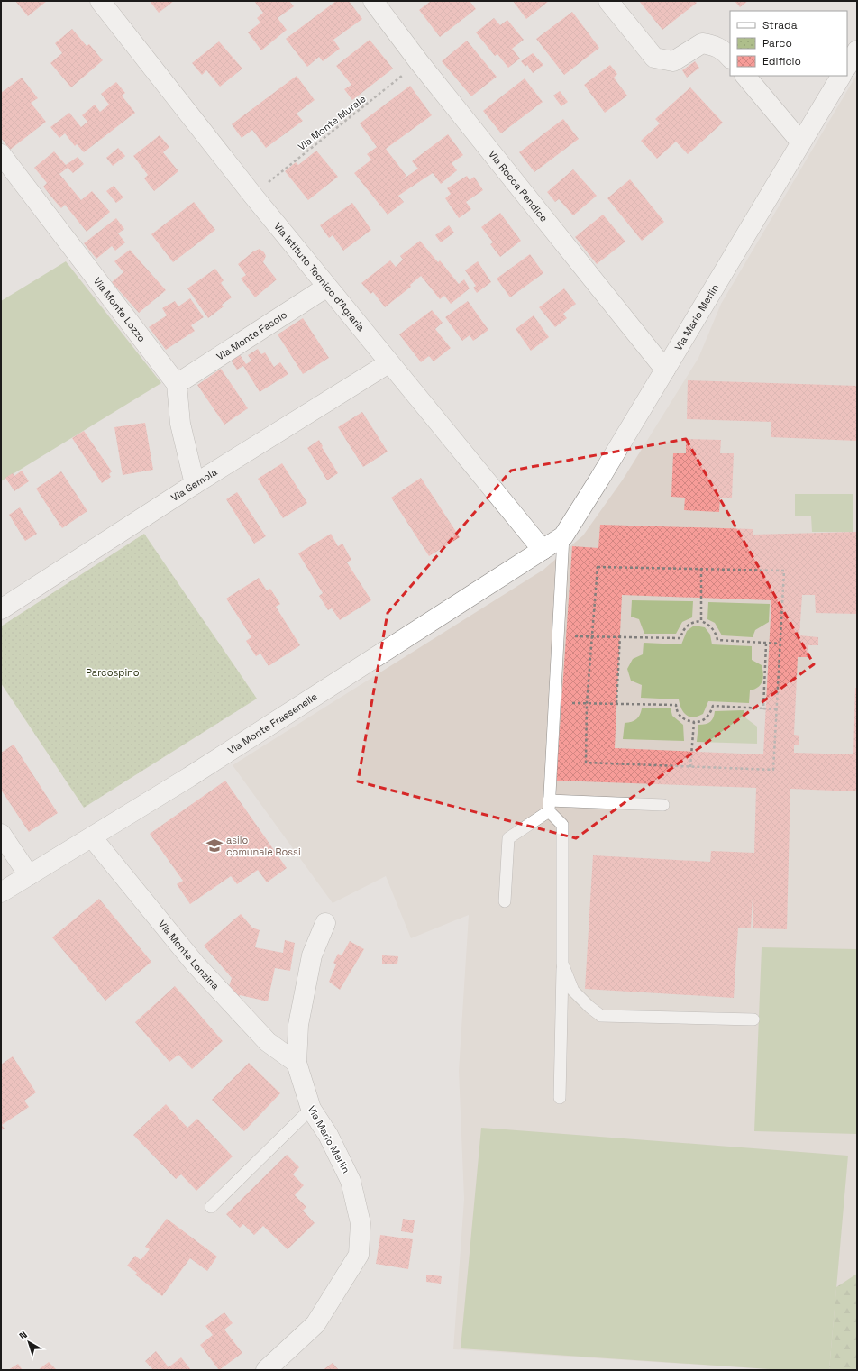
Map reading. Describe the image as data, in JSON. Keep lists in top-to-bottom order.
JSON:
{
  "streets": {
    "street": [
      "Via Rocca Pendice",
      "Via Istituto Tecnico d'Agraria",
      "Via Monte Lozzo",
      "Via Mario Merlin",
      "Via Monte Fasolo",
      "Via Gemola",
      "Via Monte Frassenelle",
      "Via Monte Lonzina"
    ],
    "path": ["Via Monte Murale"]
  },
  "crossings": [
    ["Via Monte Murale", "Via Rocca Pendice"],
    ["Via Monte Murale", "Via Istituto Tecnico d'Agraria"],
    ["Via Rocca Pendice", "Via Mario Merlin"],
    ["Via Istituto Tecnico d'Agraria", "Via Mario Merlin"],
    ["Via Istituto Tecnico d'Agraria", "Via Monte Fasolo"],
    ["Via Istituto Tecnico d'Agraria", "Via Gemola"],
    ["Via Istituto Tecnico d'Agraria", "Via Monte Frassenelle"],
    ["Via Monte Lozzo", "Via Monte Fasolo"],
    ["Via Mario Merlin", "Via Monte Frassenelle"],
    ["Via Mario Merlin", "Via Monte Lonzina"],
    ["Via Monte Frassenelle", "Via Monte Lonzina"]
  ],
  "parks": ["Parcospino"],
  "places": {
    "school or university": ["asilo comunale Rossi"]
  },
  "legend": ["Strada", "Parco", "Edificio"],
  "north": "top left"
}
